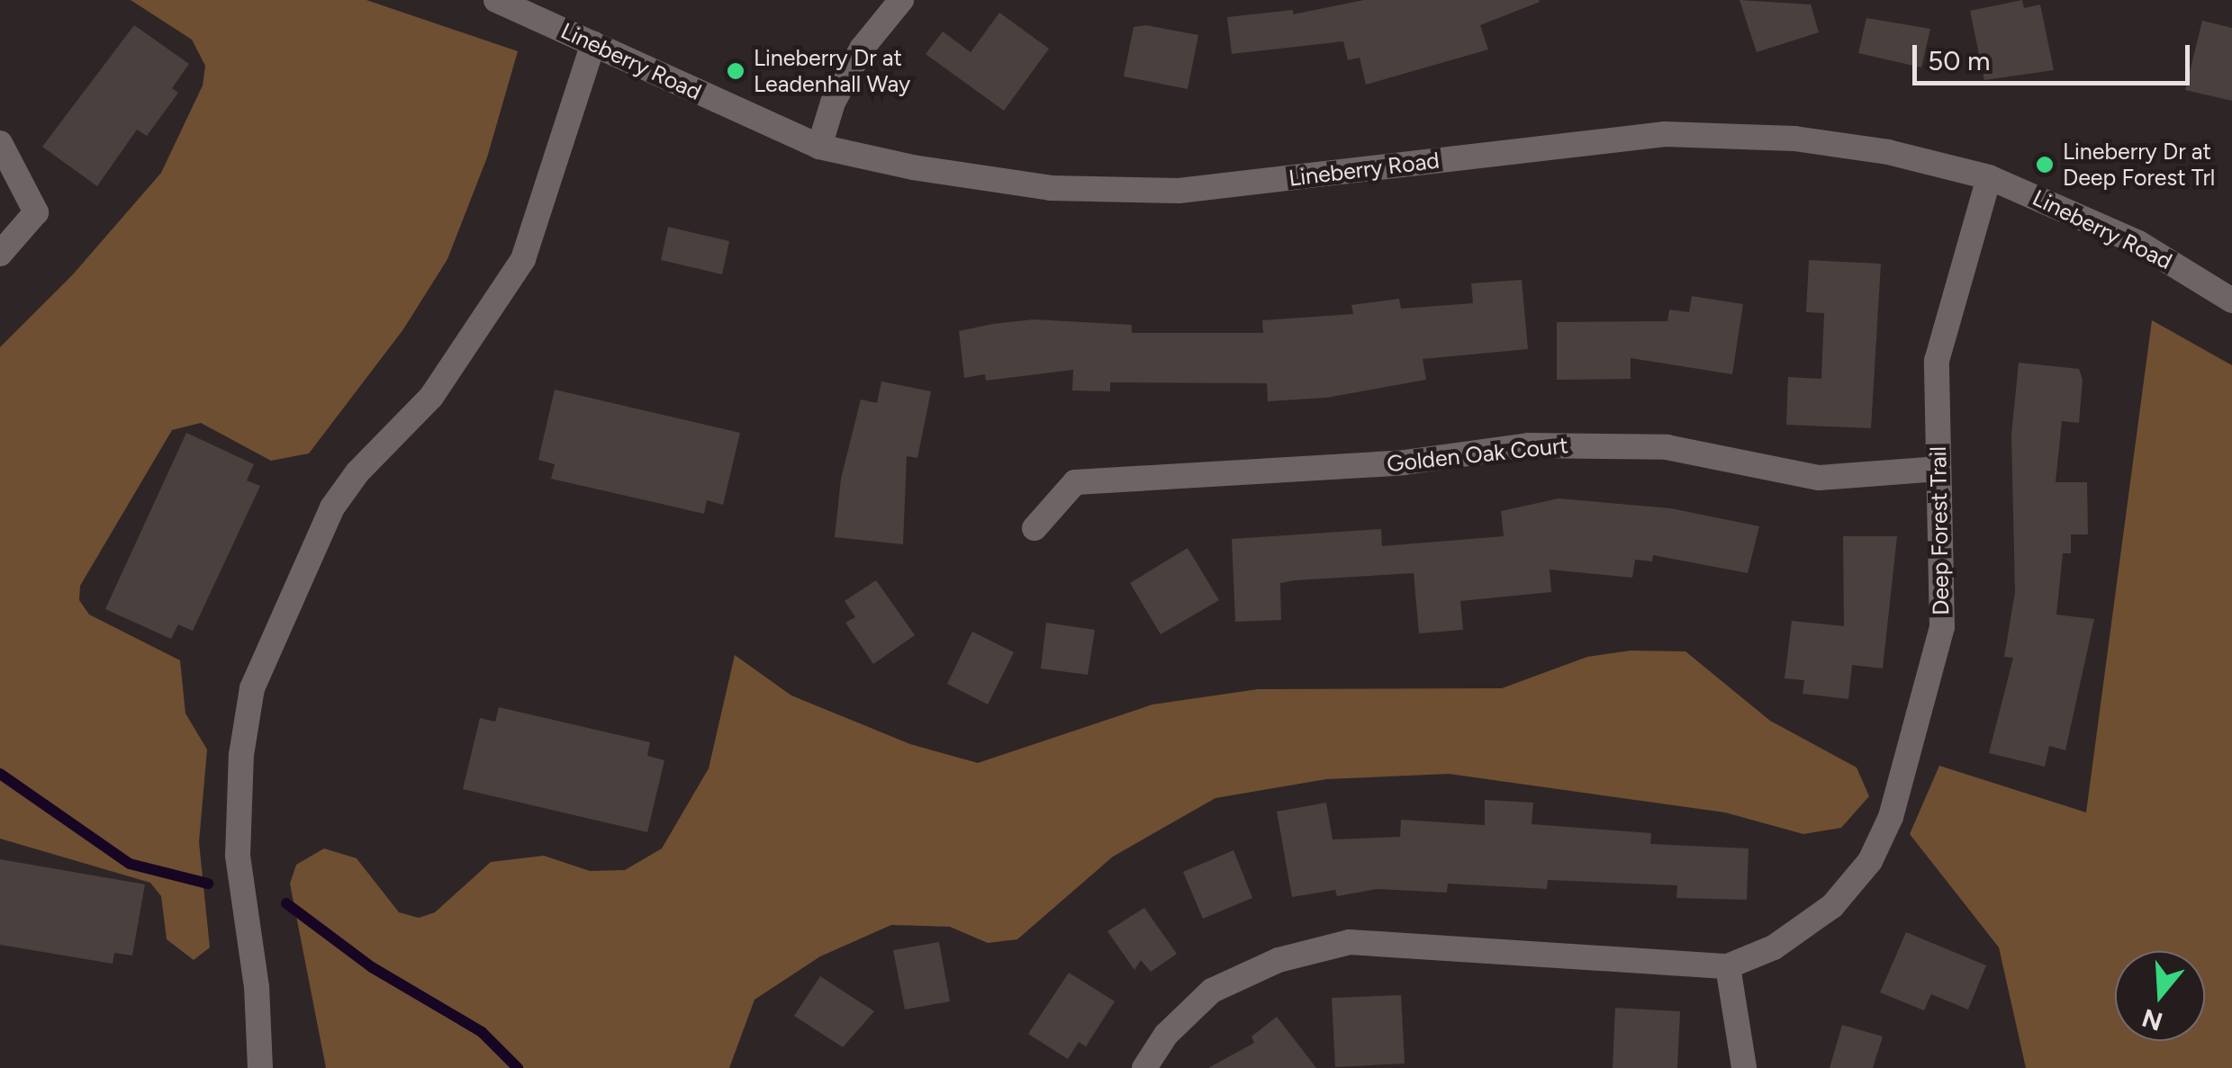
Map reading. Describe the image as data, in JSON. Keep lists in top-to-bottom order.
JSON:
{
  "streets": {
    "street": ["Lineberry Road", "Golden Oak Court", "Deep Forest Trail"]
  },
  "crossings": [
    ["Lineberry Road", "Deep Forest Trail"],
    ["Golden Oak Court", "Deep Forest Trail"]
  ],
  "places": ["Lineberry Dr at Leadenhall Way", "Lineberry Dr at Deep Forest Trl"],
  "scale_bar": "50 m",
  "north": "bottom"
}
